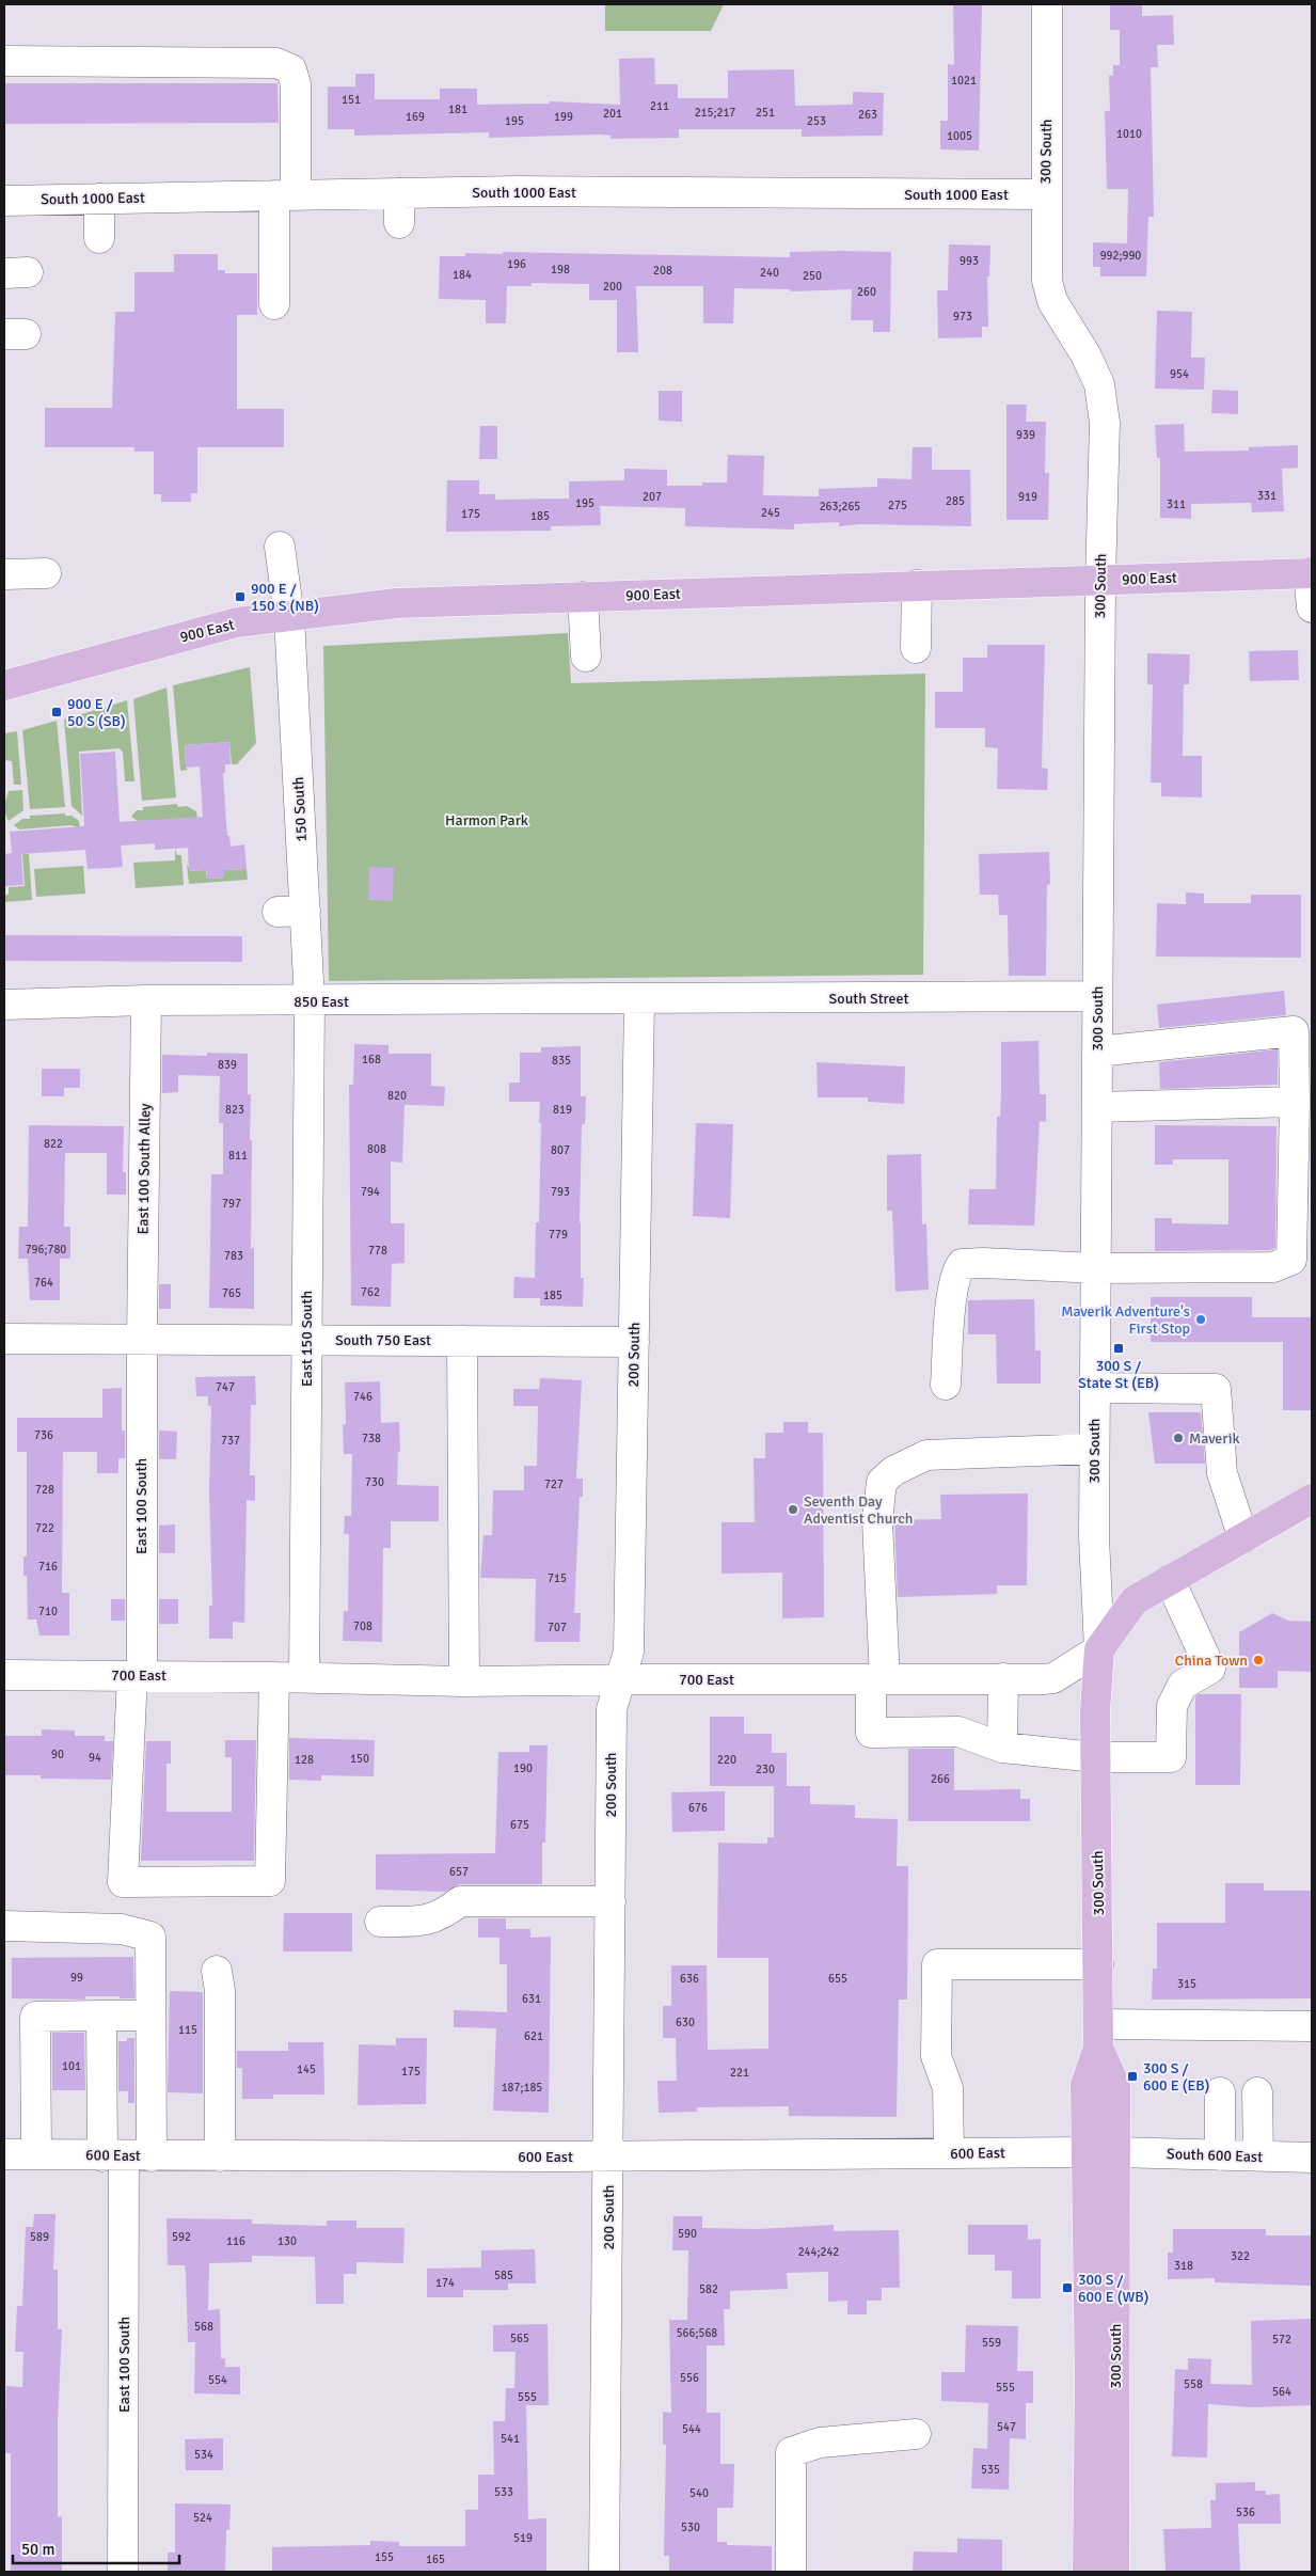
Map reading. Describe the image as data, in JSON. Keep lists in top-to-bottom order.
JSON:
{
  "streets": {
    "main road": ["300 South", "900 East"],
    "street": [
      "South 1000 East",
      "150 South",
      "South Street",
      "850 East",
      "East 100 South Alley",
      "East 150 South",
      "South 750 East",
      "200 South",
      "East 100 South",
      "700 East",
      "600 East",
      "South 600 East"
    ]
  },
  "crossings": [
    ["300 South", "South 1000 East"],
    ["300 South", "900 East"],
    ["300 South", "South Street"],
    ["300 South", "700 East"],
    ["300 South", "600 East"],
    ["300 South", "South 600 East"],
    ["900 East", "150 South"],
    ["150 South", "850 East"],
    ["150 South", "East 150 South"],
    ["South Street", "850 East"],
    ["South Street", "200 South"],
    ["850 East", "East 100 South Alley"],
    ["850 East", "East 150 South"],
    ["850 East", "200 South"],
    ["East 100 South Alley", "South 750 East"],
    ["East 100 South Alley", "East 100 South"],
    ["East 150 South", "South 750 East"],
    ["East 150 South", "700 East"],
    ["South 750 East", "200 South"],
    ["South 750 East", "East 100 South"],
    ["200 South", "700 East"],
    ["200 South", "600 East"],
    ["East 100 South", "700 East"],
    ["East 100 South", "600 East"]
  ],
  "parks": ["Harmon Park"],
  "places": {
    "transit": [
      "900 E / 150 S (NB)",
      "900 E / 50 S (SB)",
      "300 S / State St (EB)",
      "300 S / 600 E (EB)",
      "300 S / 600 E (WB)"
    ],
    "other": [
      "Maverik Adventure's First Stop",
      "Maverik",
      "Seventh Day Adventist Church",
      "China Town"
    ]
  },
  "house_numbers": [
    "1021",
    "151",
    "211",
    "181",
    "215;217",
    "251",
    "201",
    "263",
    "169",
    "199",
    "195",
    "253",
    "1010",
    "1005",
    "992;990",
    "993",
    "196",
    "198",
    "208",
    "240",
    "184",
    "250",
    "200",
    "260",
    "973",
    "954",
    "939",
    "331",
    "207",
    "919",
    "285",
    "195",
    "311",
    "275",
    "263;265",
    "245",
    "175",
    "185",
    "168",
    "835",
    "839",
    "820",
    "823",
    "819",
    "822",
    "808",
    "807",
    "811",
    "794",
    "793",
    "797",
    "779",
    "796;780",
    "778",
    "783",
    "764",
    "762",
    "765",
    "185",
    "747",
    "746",
    "736",
    "738",
    "737",
    "730",
    "727",
    "728",
    "722",
    "716",
    "715",
    "710",
    "708",
    "707",
    "90",
    "94",
    "150",
    "128",
    "220",
    "190",
    "230",
    "266",
    "676",
    "675",
    "657",
    "99",
    "636",
    "655",
    "315",
    "631",
    "630",
    "115",
    "621",
    "101",
    "145",
    "175",
    "221",
    "187;185",
    "590",
    "589",
    "592",
    "116",
    "130",
    "244;242",
    "322",
    "318",
    "585",
    "174",
    "582",
    "568",
    "566;568",
    "565",
    "572",
    "559",
    "556",
    "554",
    "558",
    "555",
    "564",
    "555",
    "547",
    "544",
    "541",
    "534",
    "535",
    "533",
    "540",
    "536",
    "524",
    "530",
    "519",
    "155",
    "165"
  ],
  "scale_bar": "50 m"
}
